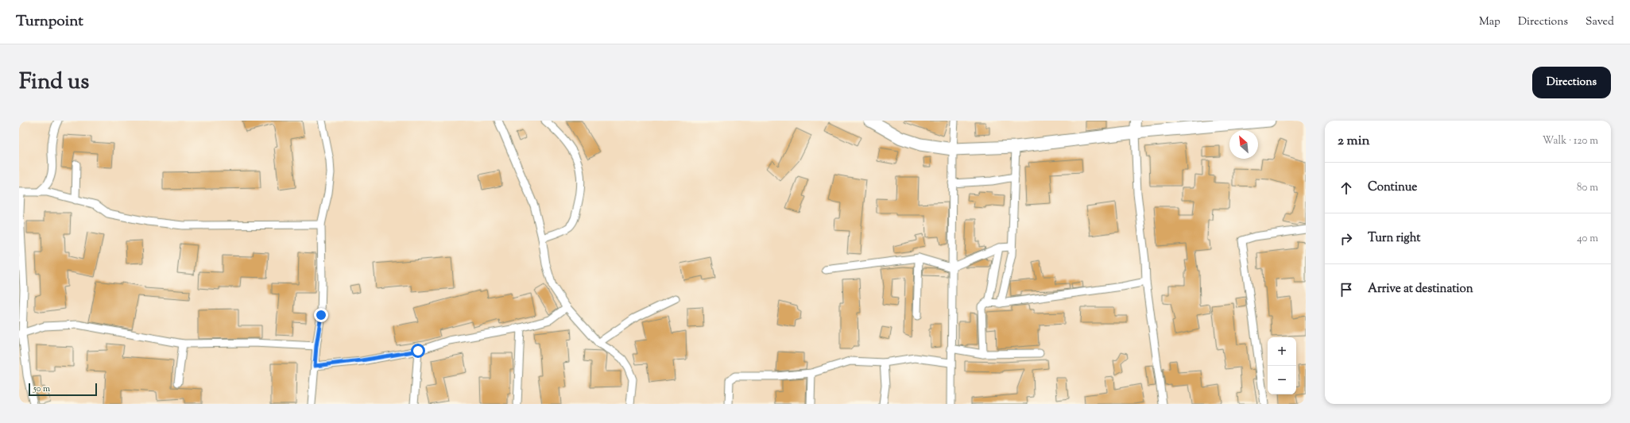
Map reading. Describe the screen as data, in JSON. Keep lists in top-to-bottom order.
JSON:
{
  "scale_bar": "50 m",
  "north": "top left",
  "page": {
    "header": "Turnpoint",
    "nav": ["Map", "Directions", "Saved"],
    "title": "Find us",
    "buttons": "Directions",
    "heading": ["2 min", "Walk · 120 m"],
    "list": [
      ["Continue", "80 m"],
      ["Turn right", "40 m"],
      "Arrive at destination"
    ],
    "map_buttons": ["+", "−"],
    "scale": "50 m"
  }
}
